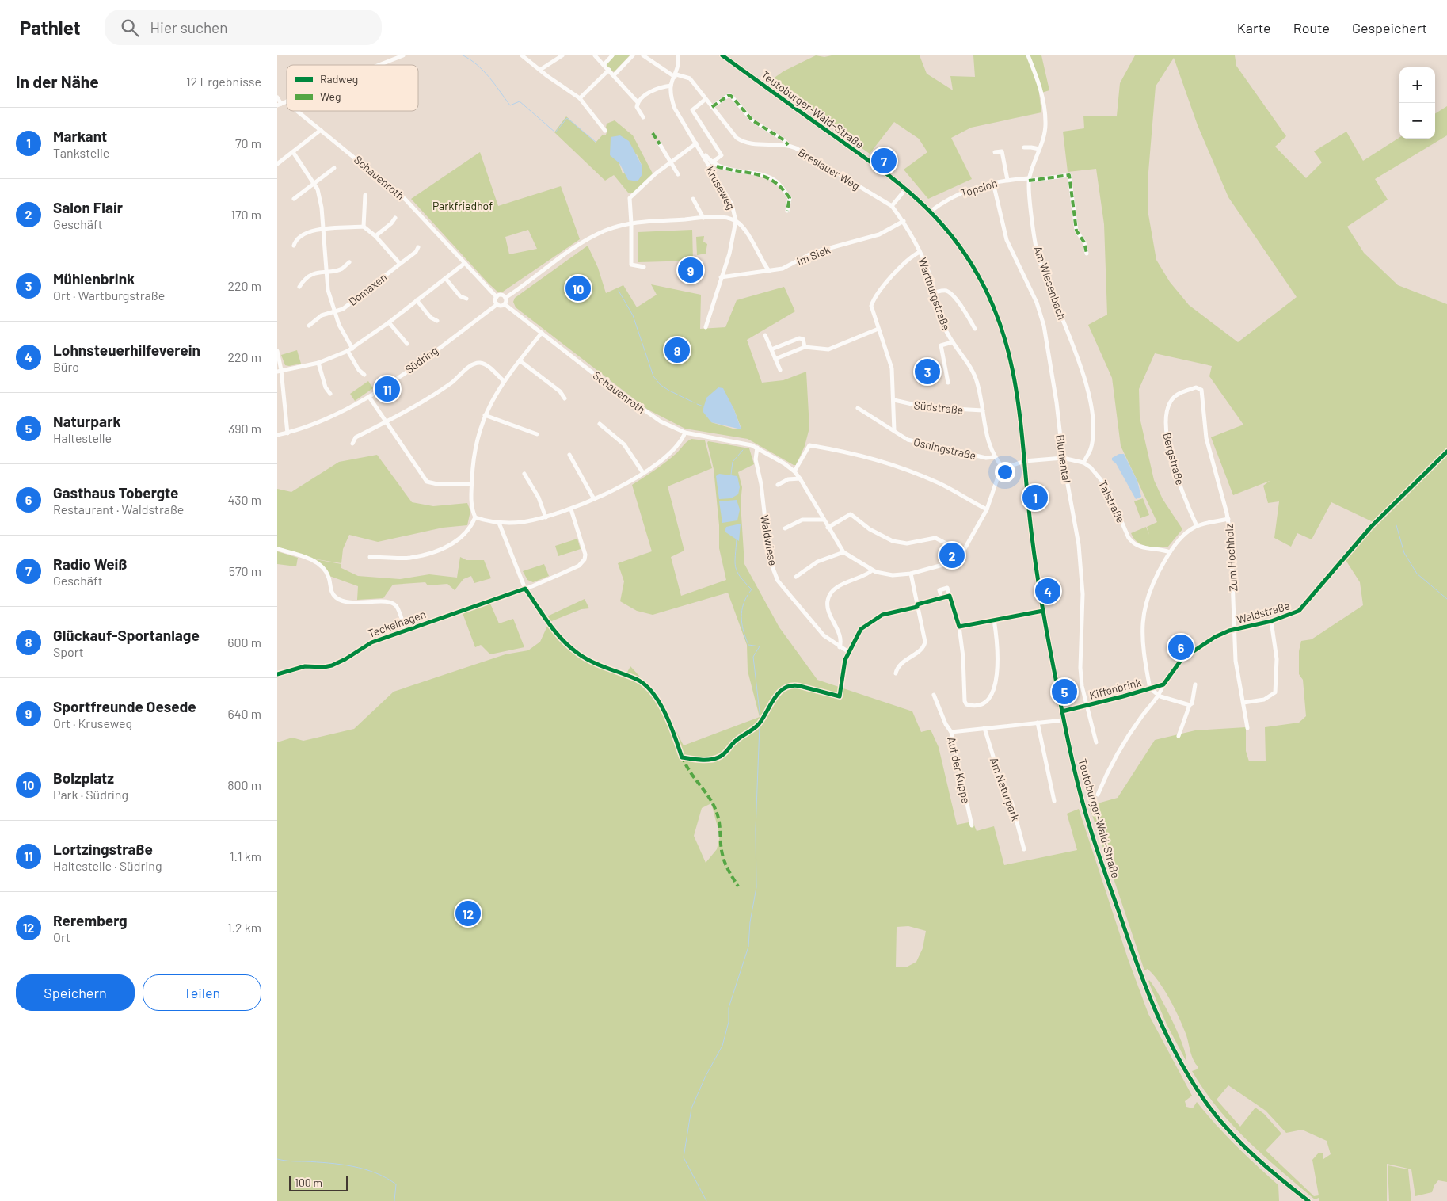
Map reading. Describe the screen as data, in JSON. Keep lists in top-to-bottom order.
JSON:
{
  "streets": {
    "main road": ["Teutoburger-Wald-Straße"],
    "street": [
      "Breslauer Weg",
      "Schauenroth",
      "Kruseweg",
      "Topsloh",
      "Im Siek",
      "Am Wiesenbach",
      "Domaxen",
      "Wartburgstraße",
      "Südring",
      "Südstraße",
      "Osningstraße",
      "Blumental",
      "Bergstraße",
      "Talstraße",
      "Waldwiese",
      "Zum Hochholz",
      "Waldstraße",
      "Teckelhagen",
      "Kiffenbrink",
      "Auf der Kuppe",
      "Am Naturpark"
    ]
  },
  "crossings": [
    ["Teutoburger-Wald-Straße", "Topsloh"],
    ["Teutoburger-Wald-Straße", "Talstraße"],
    ["Teutoburger-Wald-Straße", "Kiffenbrink"],
    ["Breslauer Weg", "Wartburgstraße"],
    ["Schauenroth", "Südring"],
    ["Schauenroth", "Waldwiese"],
    ["Kruseweg", "Im Siek"],
    ["Topsloh", "Am Wiesenbach"],
    ["Topsloh", "Blumental"],
    ["Im Siek", "Wartburgstraße"],
    ["Am Wiesenbach", "Talstraße"],
    ["Wartburgstraße", "Südstraße"],
    ["Wartburgstraße", "Osningstraße"],
    ["Wartburgstraße", "Talstraße"],
    ["Blumental", "Talstraße"],
    ["Blumental", "Kiffenbrink"],
    ["Bergstraße", "Zum Hochholz"],
    ["Bergstraße", "Kiffenbrink"],
    ["Talstraße", "Kiffenbrink"],
    ["Zum Hochholz", "Waldstraße"],
    ["Zum Hochholz", "Kiffenbrink"]
  ],
  "parks": ["Parkfriedhof"],
  "legend": ["Radweg", "Weg"],
  "scale_bar": "100 m",
  "page": {
    "header": "Pathlet",
    "search": "Hier suchen",
    "nav": ["Karte", "Route", "Gespeichert"],
    "heading": ["In der Nähe", "12 Ergebnisse"],
    "map_buttons": ["+", "−"],
    "list": [
      {
        "mark": "1",
        "name": "Markant",
        "note": "Tankstelle",
        "value": "70 m"
      },
      {
        "mark": "2",
        "name": "Salon Flair",
        "note": "Geschäft",
        "value": "170 m"
      },
      {
        "mark": "3",
        "name": "Mühlenbrink",
        "note": "Ort · Wartburgstraße",
        "value": "220 m"
      },
      {
        "mark": "4",
        "name": "Lohnsteuerhilfeverein",
        "note": "Büro",
        "value": "220 m"
      },
      {
        "mark": "5",
        "name": "Naturpark",
        "note": "Haltestelle",
        "value": "390 m"
      },
      {
        "mark": "6",
        "name": "Gasthaus Tobergte",
        "note": "Restaurant · Waldstraße",
        "value": "430 m"
      },
      {
        "mark": "7",
        "name": "Radio Weiß",
        "note": "Geschäft",
        "value": "570 m"
      },
      {
        "mark": "8",
        "name": "Glückauf-Sportanlage",
        "note": "Sport",
        "value": "600 m"
      },
      {
        "mark": "9",
        "name": "Sportfreunde Oesede",
        "note": "Ort · Kruseweg",
        "value": "640 m"
      },
      {
        "mark": "10",
        "name": "Bolzplatz",
        "note": "Park · Südring",
        "value": "800 m"
      },
      {
        "mark": "11",
        "name": "Lortzingstraße",
        "note": "Haltestelle · Südring",
        "value": "1.1 km"
      },
      {
        "mark": "12",
        "name": "Reremberg",
        "note": "Ort",
        "value": "1.2 km"
      }
    ],
    "pins": [
      "7",
      "9",
      "10",
      "8",
      "3",
      "11",
      "1",
      "2",
      "4",
      "6",
      "5",
      "12"
    ],
    "buttons": ["Speichern", "Teilen"],
    "scale": "100 m"
  }
}
